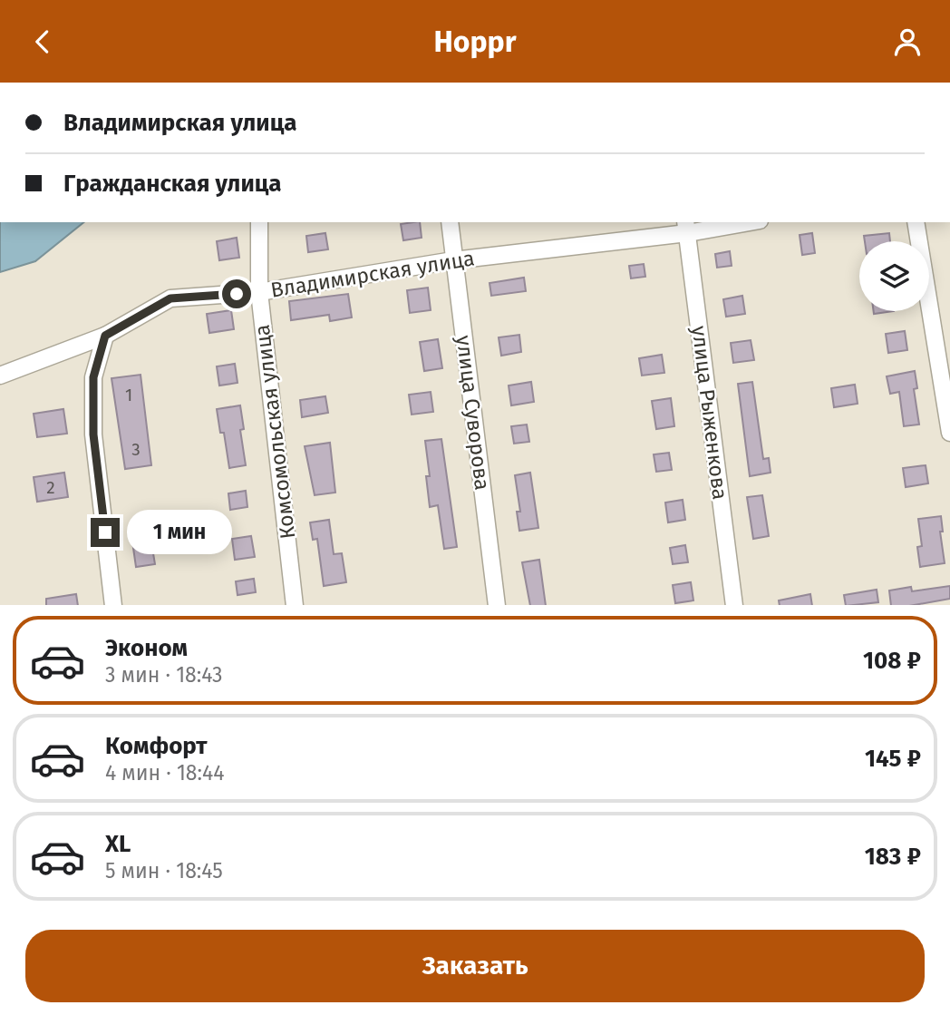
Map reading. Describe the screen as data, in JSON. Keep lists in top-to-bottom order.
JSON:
{
  "streets": {
    "street": [
      "Владимирская улица",
      "улица Суворова",
      "улица Рыженкова",
      "Комсомольская улица"
    ]
  },
  "crossings": [
    ["Владимирская улица", "улица Суворова"],
    ["Владимирская улица", "улица Рыженкова"],
    ["Владимирская улица", "Комсомольская улица"]
  ],
  "house_numbers": ["1", "3", "2"],
  "page": {
    "header": "Hoppr",
    "banner": ["Владимирская улица", "Гражданская улица"],
    "bubble": "1 мин",
    "list": [
      {
        "name": "Эконом",
        "note": "3 мин · 18:43",
        "value": "108 ₽"
      },
      {
        "name": "Комфорт",
        "note": "4 мин · 18:44",
        "value": "145 ₽"
      },
      {
        "name": "XL",
        "note": "5 мин · 18:45",
        "value": "183 ₽"
      }
    ],
    "buttons": "Заказать"
  }
}
